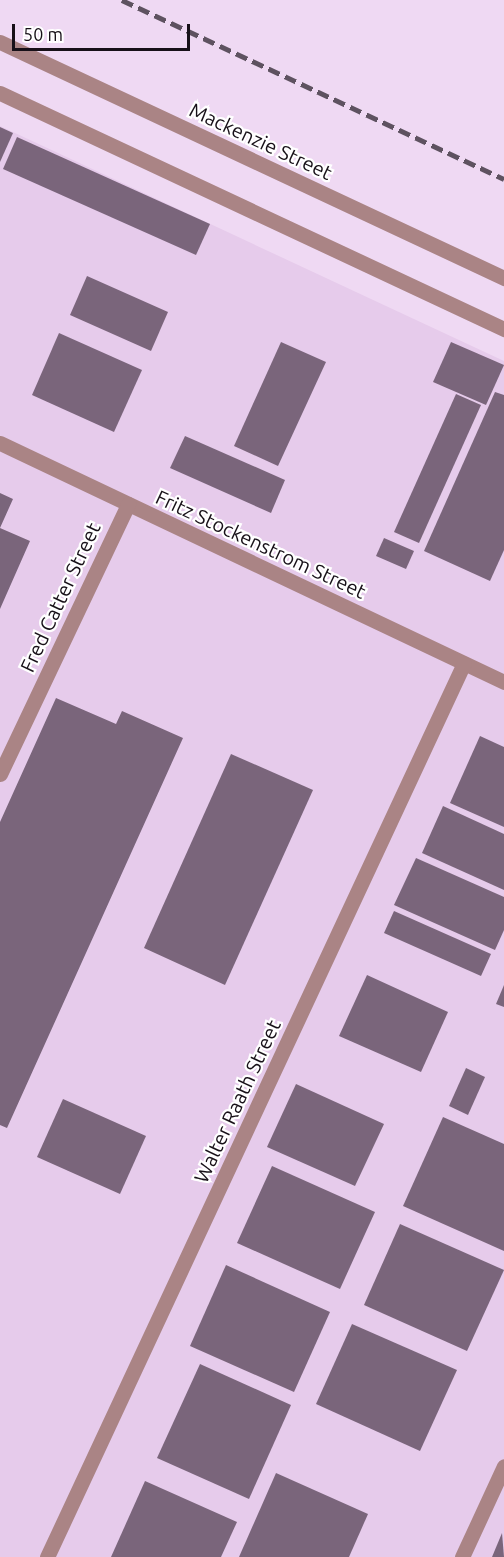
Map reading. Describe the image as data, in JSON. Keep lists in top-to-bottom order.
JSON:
{
  "streets": {
    "street": [
      "Mackenzie Street",
      "Fritz Stockenstrom Street",
      "Fred Catter Street",
      "Walter Raath Street"
    ]
  },
  "crossings": [
    ["Fritz Stockenstrom Street", "Fred Catter Street"],
    ["Fritz Stockenstrom Street", "Walter Raath Street"]
  ],
  "scale_bar": "50 m"
}
